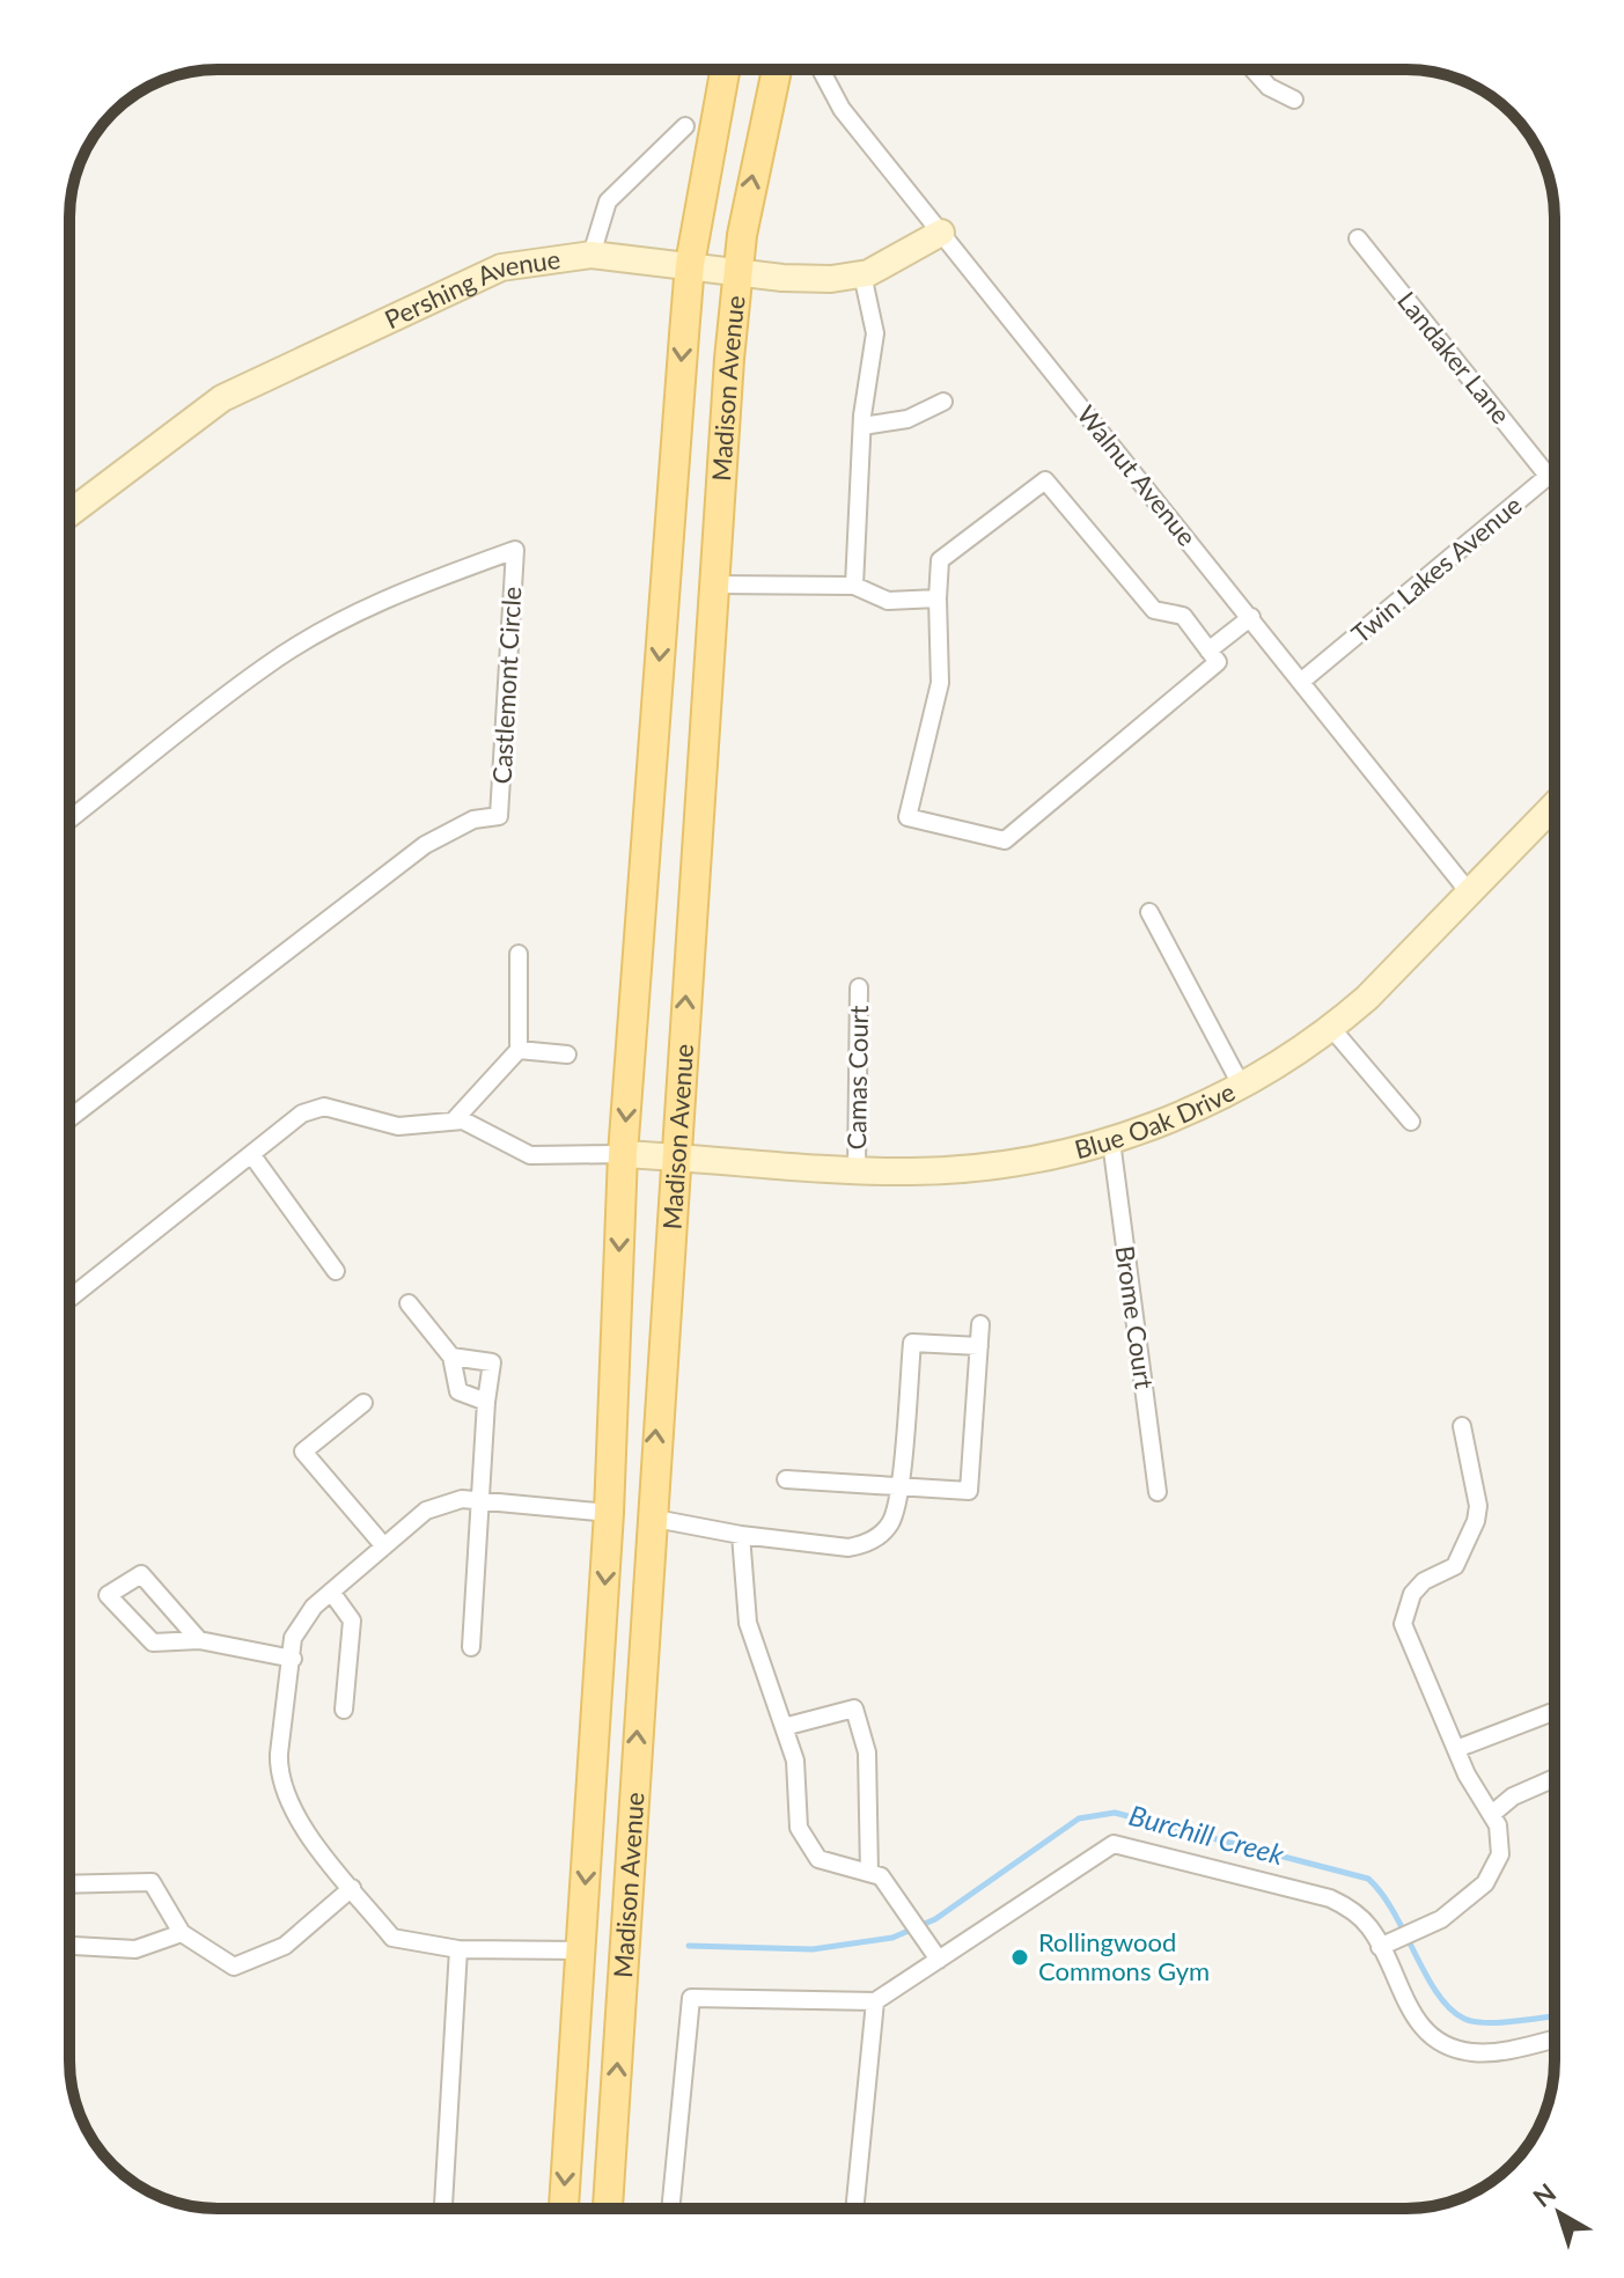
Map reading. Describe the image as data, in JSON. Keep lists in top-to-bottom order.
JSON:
{
  "streets": {
    "main road": ["Madison Avenue"],
    "street": [
      "Pershing Avenue",
      "Landaker Lane",
      "Walnut Avenue",
      "Twin Lakes Avenue",
      "Castlemont Circle",
      "Camas Court",
      "Blue Oak Drive",
      "Brome Court"
    ]
  },
  "crossings": [
    ["Pershing Avenue", "Madison Avenue"],
    ["Pershing Avenue", "Walnut Avenue"],
    ["Landaker Lane", "Twin Lakes Avenue"],
    ["Madison Avenue", "Blue Oak Drive"],
    ["Walnut Avenue", "Twin Lakes Avenue"],
    ["Walnut Avenue", "Blue Oak Drive"],
    ["Camas Court", "Blue Oak Drive"],
    ["Blue Oak Drive", "Brome Court"]
  ],
  "water": ["Burchill Creek"],
  "places": ["Rollingwood Commons Gym"],
  "north": "top left"
}
